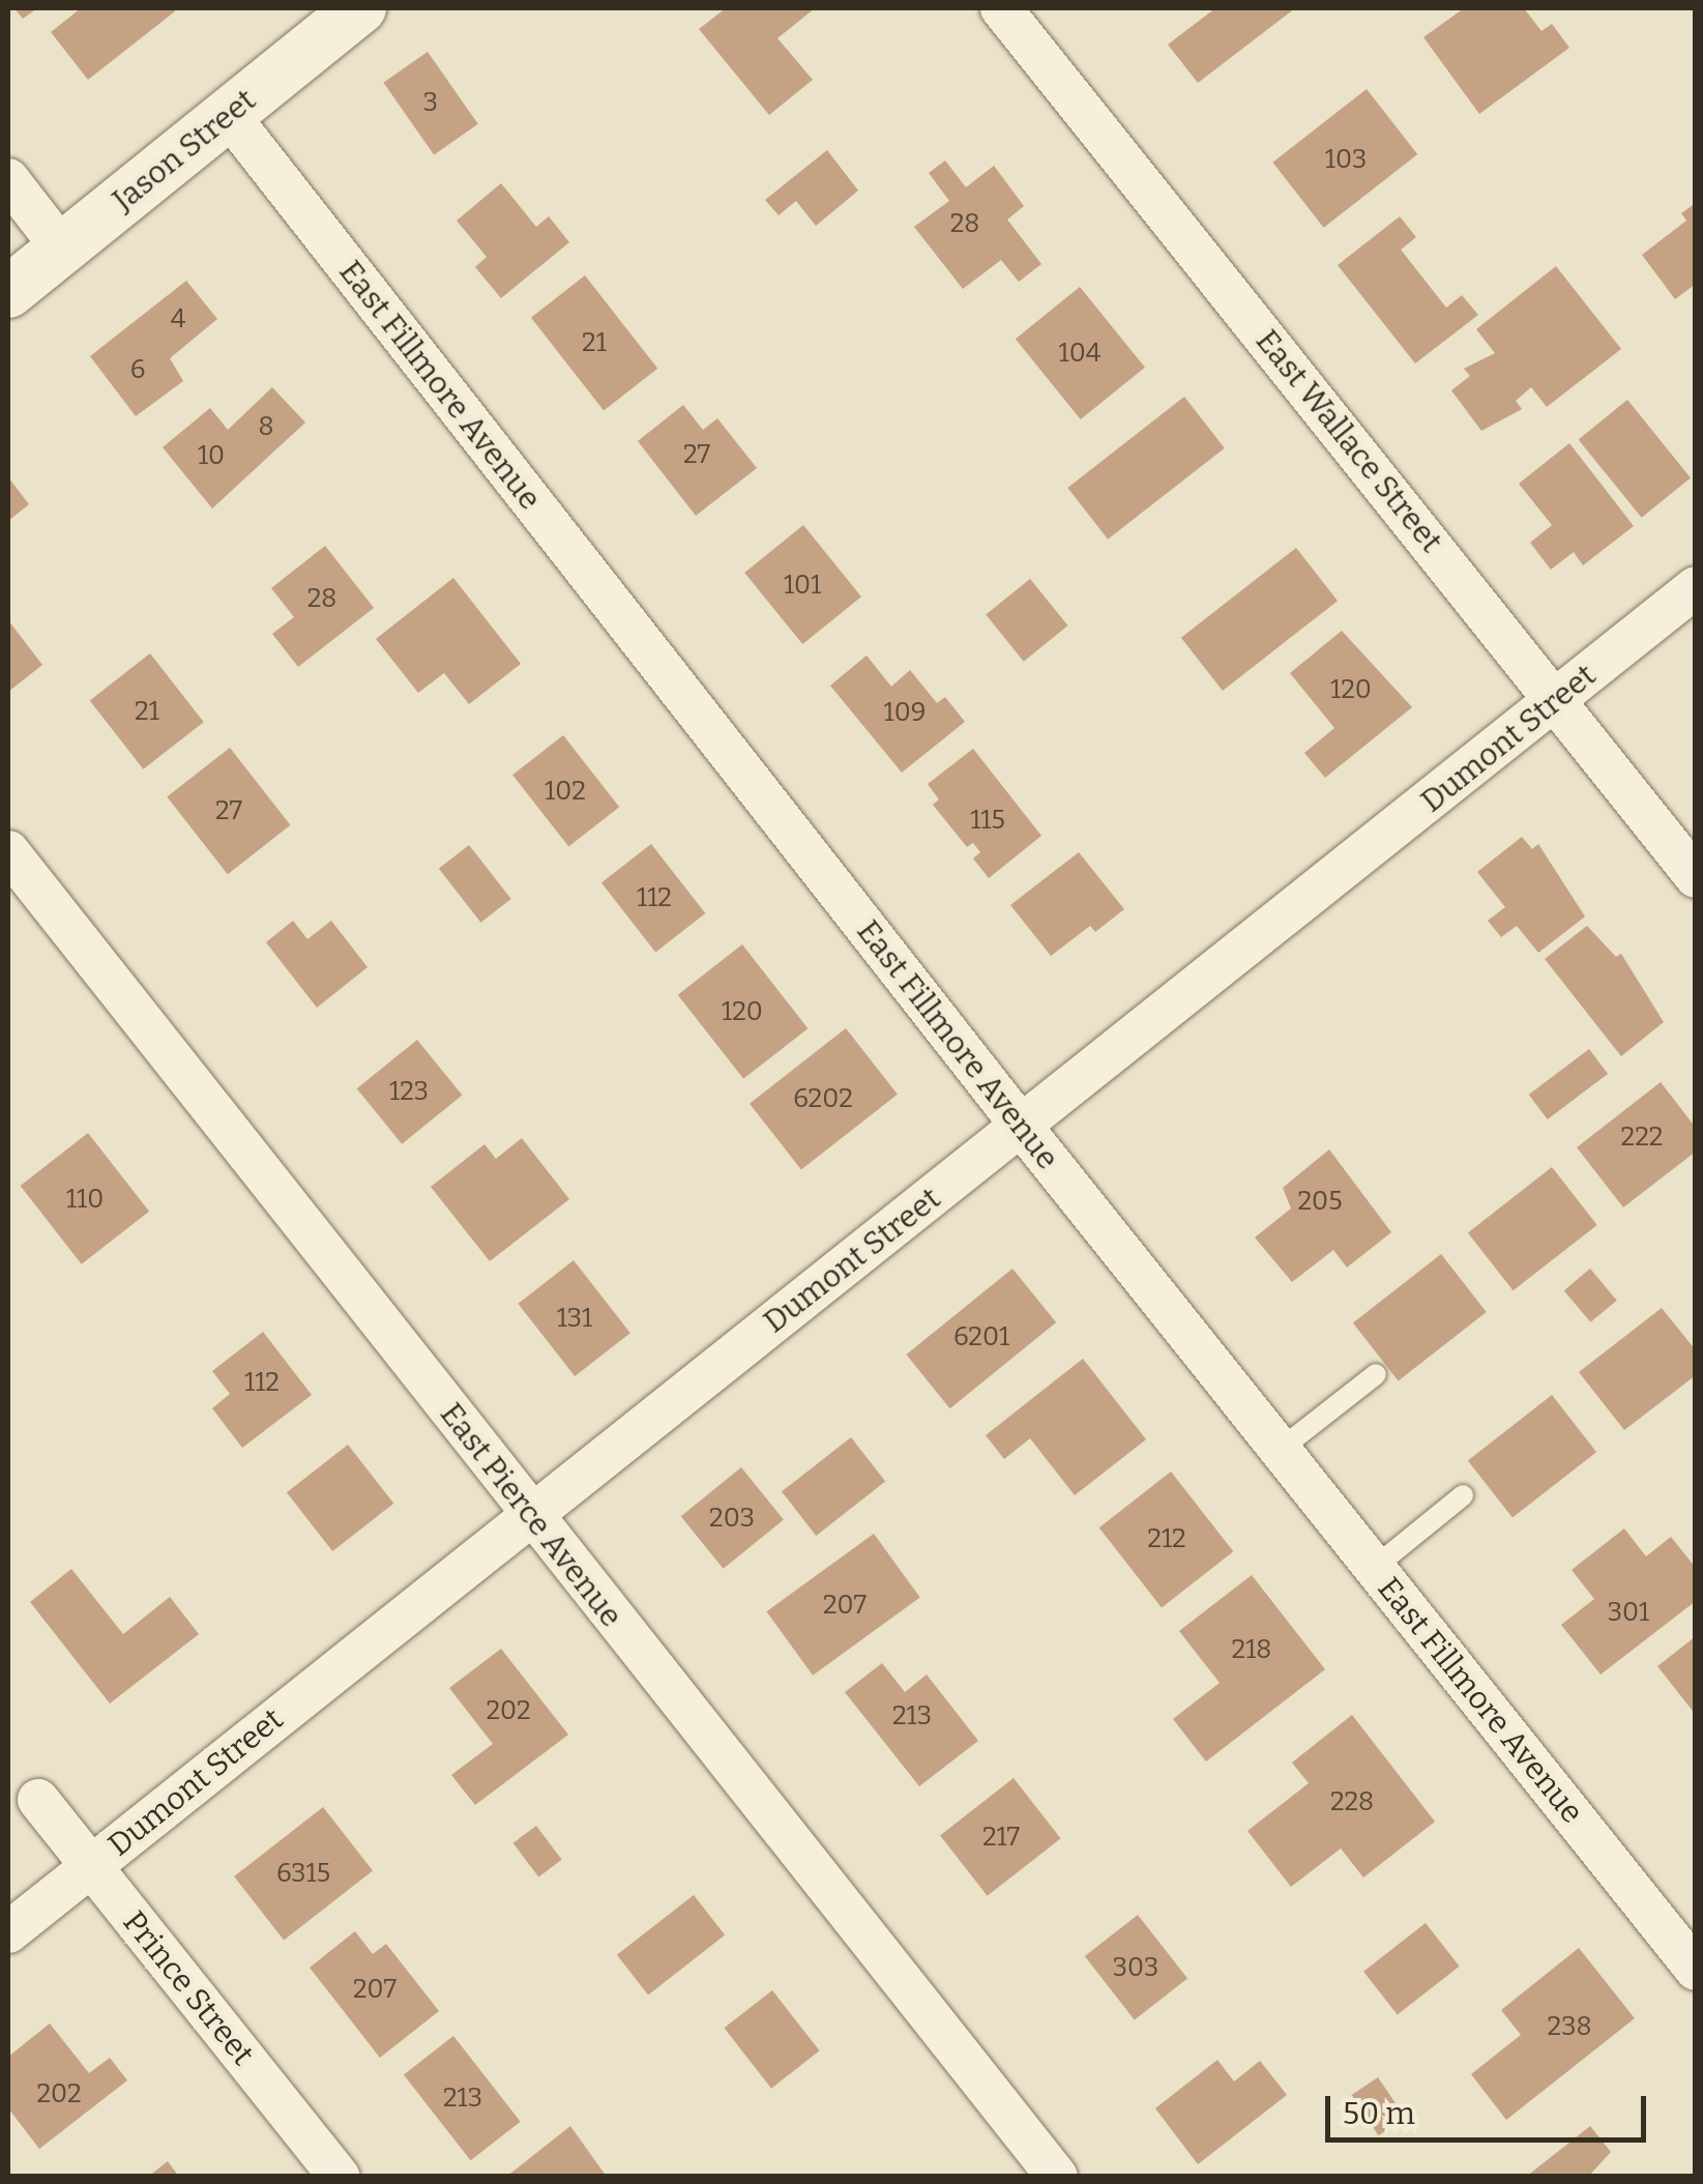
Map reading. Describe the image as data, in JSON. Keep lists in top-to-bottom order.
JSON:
{
  "streets": {
    "street": [
      "Jason Street",
      "East Fillmore Avenue",
      "East Wallace Street",
      "Dumont Street",
      "East Pierce Avenue",
      "Prince Street"
    ]
  },
  "crossings": [
    ["Jason Street", "East Fillmore Avenue"],
    ["East Fillmore Avenue", "Dumont Street"],
    ["East Wallace Street", "Dumont Street"],
    ["Dumont Street", "East Pierce Avenue"],
    ["Dumont Street", "Prince Street"]
  ],
  "house_numbers": [
    "3",
    "103",
    "28",
    "4",
    "21",
    "104",
    "6",
    "8",
    "27",
    "10",
    "101",
    "28",
    "120",
    "21",
    "109",
    "102",
    "27",
    "115",
    "112",
    "120",
    "123",
    "6202",
    "222",
    "110",
    "205",
    "131",
    "6201",
    "112",
    "203",
    "212",
    "207",
    "301",
    "218",
    "202",
    "213",
    "228",
    "217",
    "6315",
    "303",
    "207",
    "238",
    "202",
    "213"
  ],
  "scale_bar": "50 m"
}
